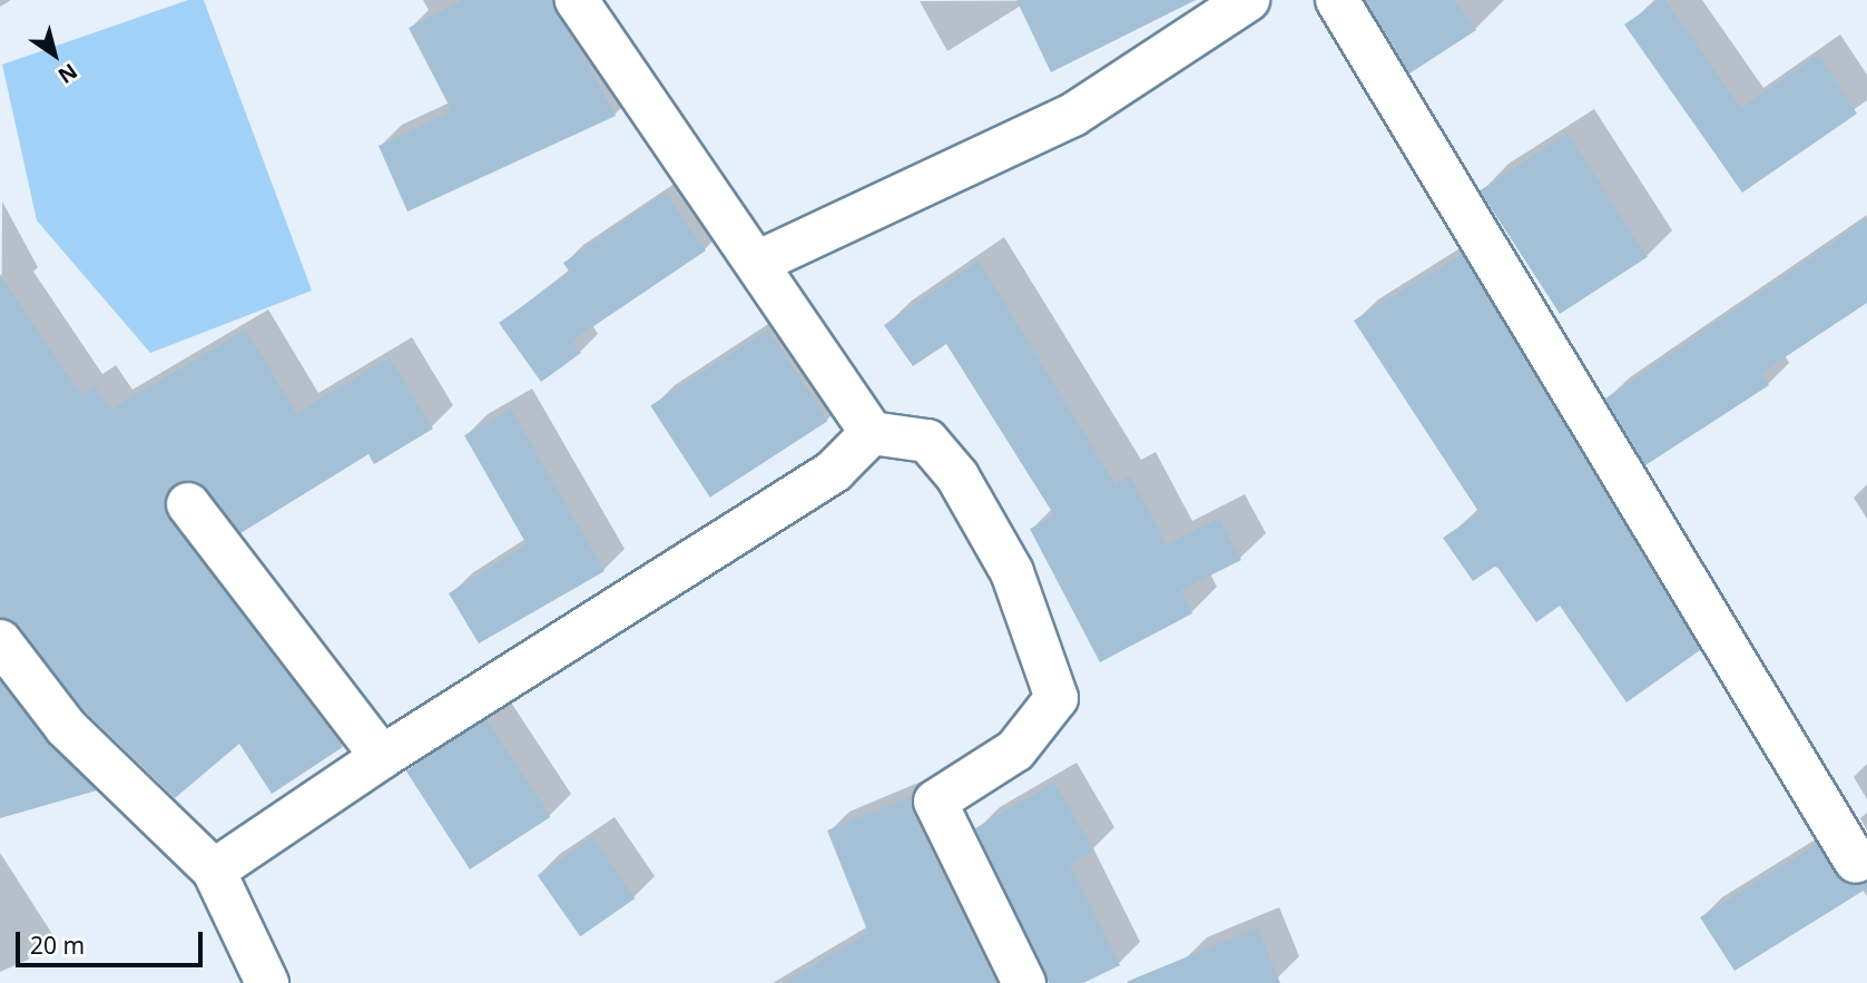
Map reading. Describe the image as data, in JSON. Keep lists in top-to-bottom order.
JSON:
{
  "scale_bar": "20 m",
  "north": "bottom right"
}
